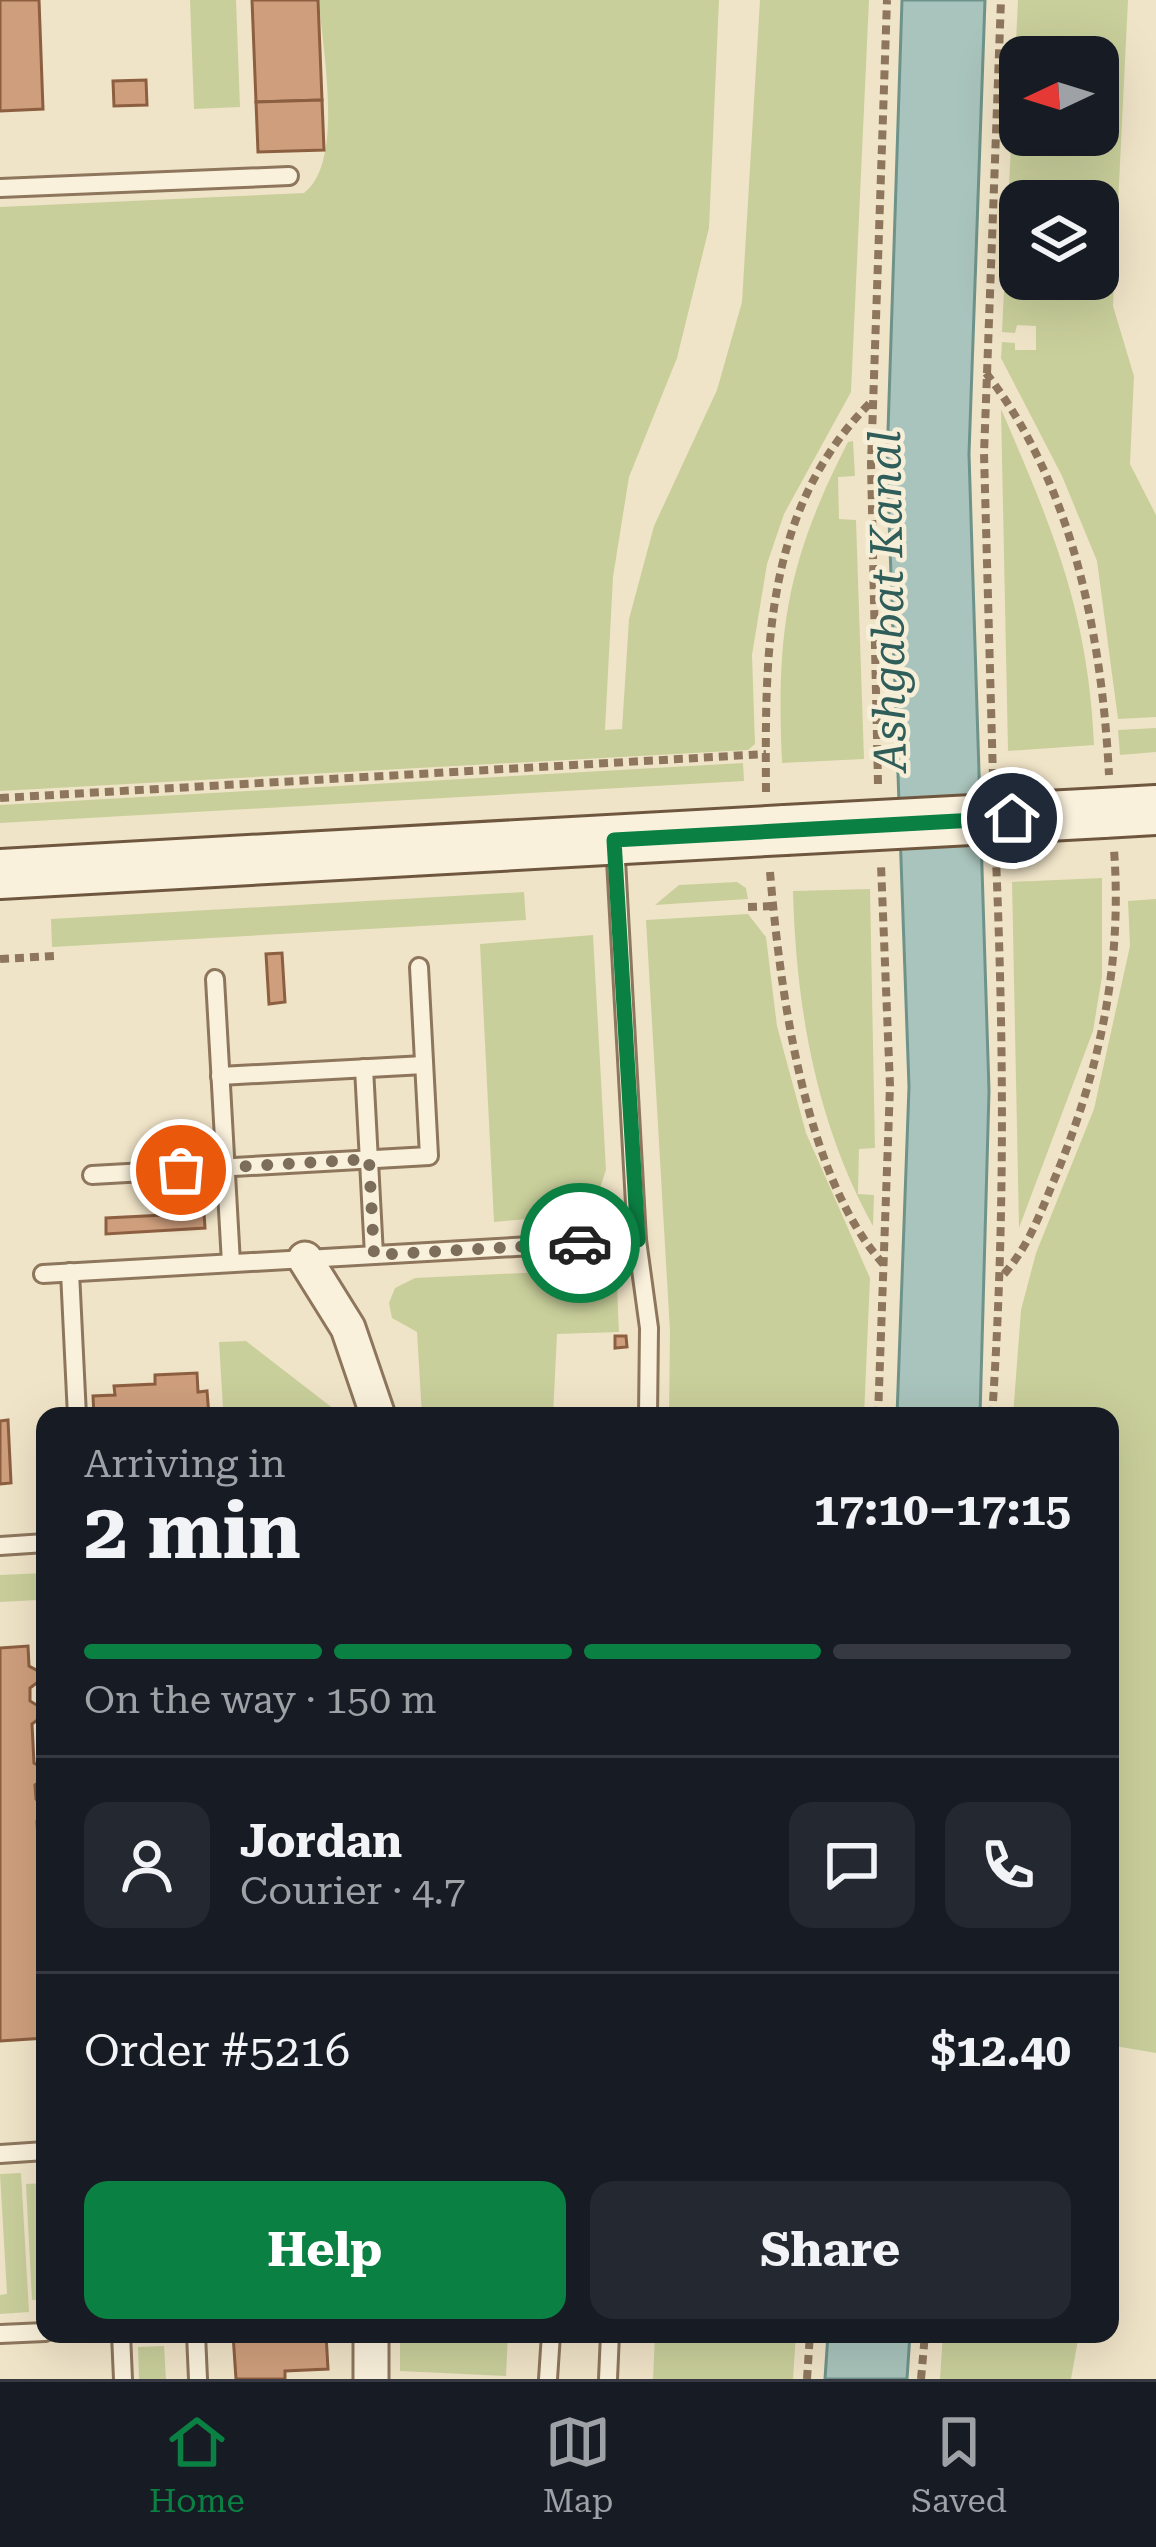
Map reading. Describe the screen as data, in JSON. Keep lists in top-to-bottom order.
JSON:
{
  "water": ["Ashgabat Kanal"],
  "north": "left",
  "page": {
    "heading": ["2 min", "Arriving in", "17:10–17:15"],
    "panel": [
      "Jordan",
      "Courier · 4.7",
      "Order #5216",
      "$12.40"
    ],
    "bar": "On the way · 150 m",
    "buttons": ["Help", "Share"],
    "tabs": ["Home", "Map", "Saved"]
  }
}
